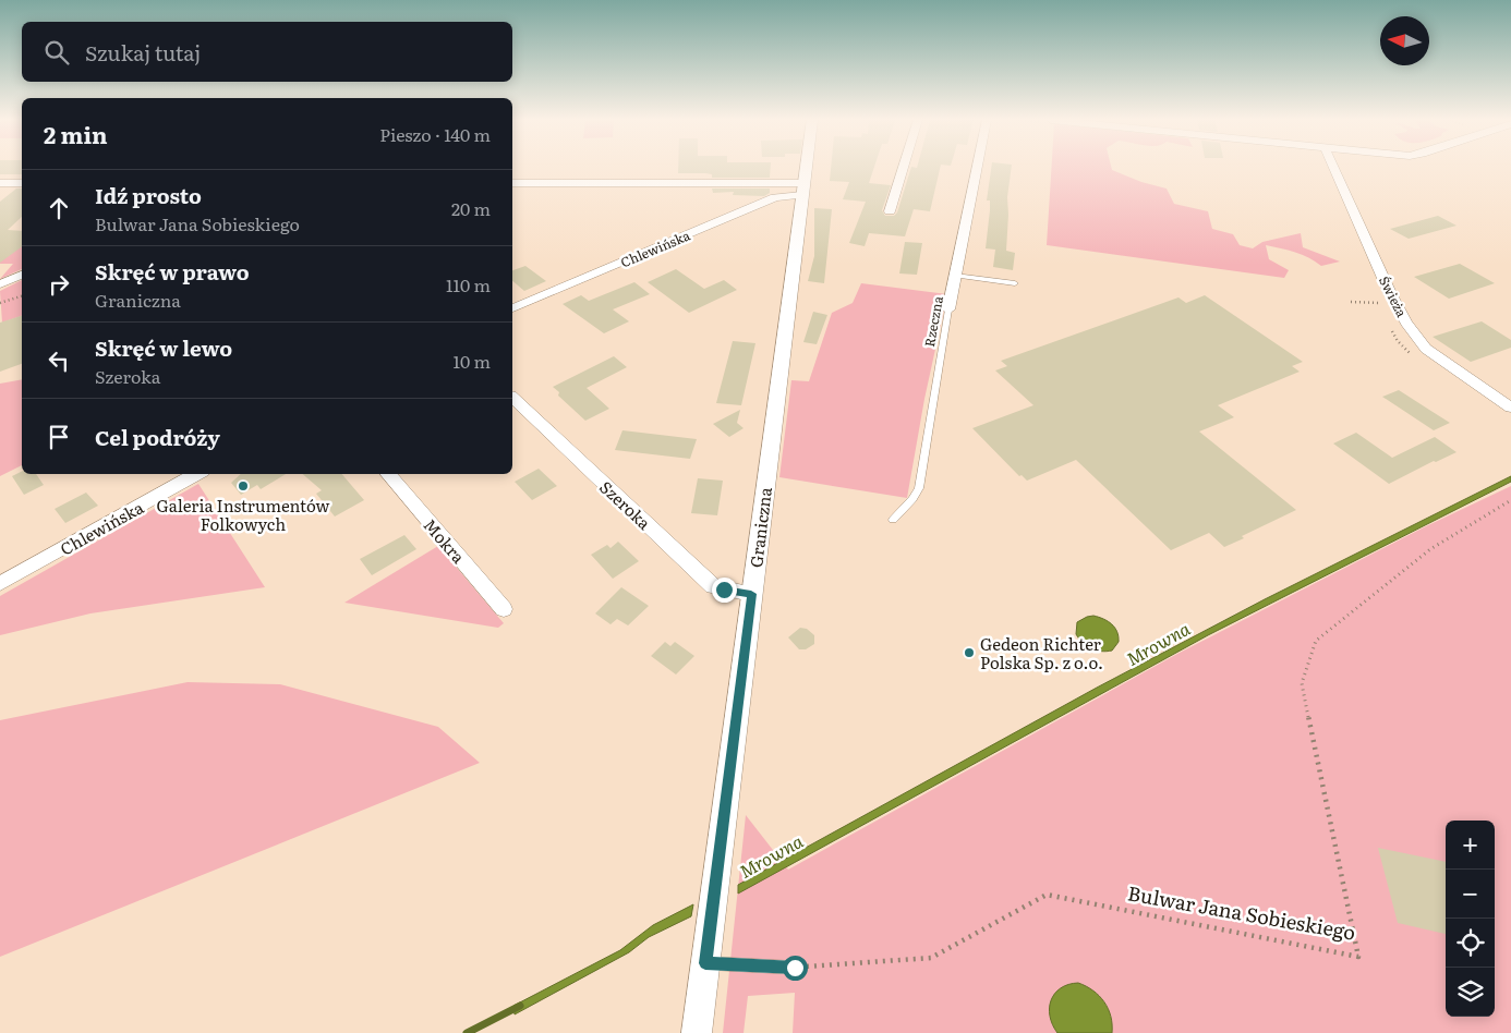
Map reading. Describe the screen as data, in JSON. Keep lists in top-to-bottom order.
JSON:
{
  "streets": {
    "street": [
      "Chlewińska",
      "Świeża",
      "Rzeczna",
      "Szeroka",
      "Graniczna",
      "Mokra"
    ],
    "path": ["Bulwar Jana Sobieskiego"]
  },
  "crossings": [
    ["Chlewińska", "Graniczna"],
    ["Szeroka", "Graniczna"]
  ],
  "water": ["Mrowna"],
  "places": ["Galeria Instrumentów Folkowych", "Gedeon Richter Polska Sp. z o.o."],
  "north": "left",
  "page": {
    "search": "Szukaj tutaj",
    "heading": ["2 min", "Pieszo · 140 m"],
    "list": [
      ["Idź prosto", "Bulwar Jana Sobieskiego", "20 m"],
      ["Skręć w prawo", "Graniczna", "110 m"],
      ["Skręć w lewo", "Szeroka", "10 m"],
      "Cel podróży"
    ],
    "map_buttons": ["+", "−"]
  }
}
